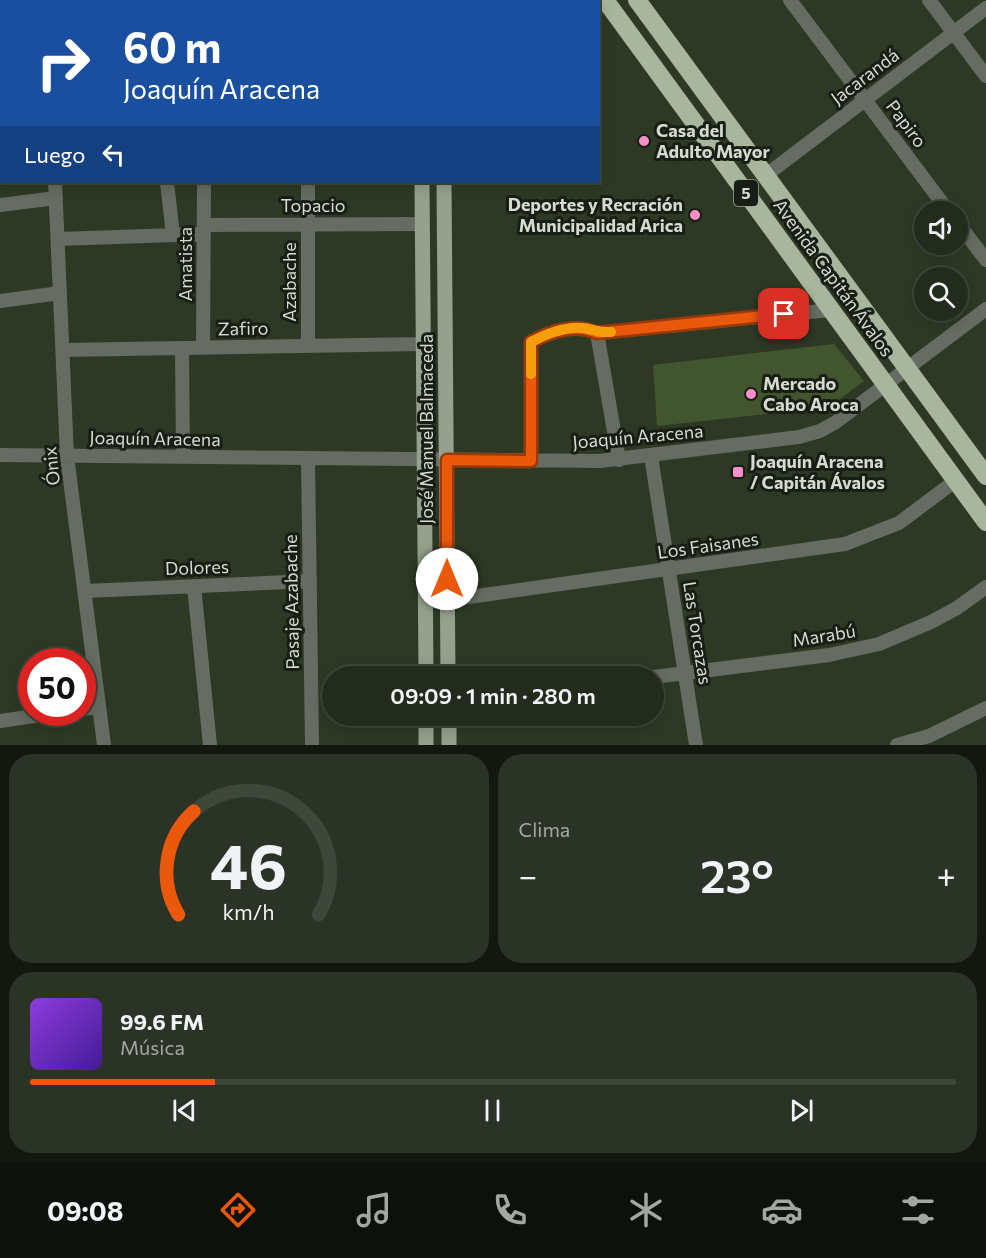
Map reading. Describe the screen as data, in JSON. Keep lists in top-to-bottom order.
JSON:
{
  "streets": {
    "highway": ["5", "Avenida Capitán Ávalos"],
    "main road": ["José Manuel Balmaceda"],
    "street": [
      "Jacarandá",
      "Papiro",
      "Topacio",
      "Amatista",
      "Azabache",
      "Zafiro",
      "Joaquín Aracena",
      "Ónix",
      "Los Faisanes",
      "Dolores",
      "Pasaje Azabache",
      "Las Torcazas",
      "Marabú"
    ]
  },
  "crossings": [
    ["Jacarandá", "Papiro"],
    ["Jacarandá", "Avenida Capitán Ávalos"],
    ["Topacio", "Amatista"],
    ["Topacio", "Azabache"],
    ["Topacio", "José Manuel Balmaceda"],
    ["Topacio", "Ónix"],
    ["Amatista", "Zafiro"],
    ["Avenida Capitán Ávalos", "Joaquín Aracena"],
    ["Avenida Capitán Ávalos", "Los Faisanes"],
    ["Azabache", "Zafiro"],
    ["Zafiro", "José Manuel Balmaceda"],
    ["Zafiro", "Ónix"],
    ["José Manuel Balmaceda", "Joaquín Aracena"],
    ["José Manuel Balmaceda", "Los Faisanes"],
    ["Joaquín Aracena", "Ónix"],
    ["Joaquín Aracena", "Pasaje Azabache"],
    ["Joaquín Aracena", "Las Torcazas"],
    ["Ónix", "Dolores"],
    ["Los Faisanes", "Las Torcazas"],
    ["Dolores", "Pasaje Azabache"],
    ["Las Torcazas", "Marabú"]
  ],
  "places": {
    "other": ["Casa del Adulto Mayor", "Deportes y Recración Municipalidad Arica", "Mercado Cabo Aroca"],
    "transit": ["Joaquín Aracena / Capitán Ávalos"]
  },
  "page": {
    "turn": ["60 m", "Joaquín Aracena"],
    "then": "Luego",
    "limit": "50",
    "trip": "09:09 · 1 min · 280 m",
    "tile": "Clima",
    "heat": ["−", "23°", "+"],
    "song": ["99.6 FM", "Música"],
    "tabs": "09:08",
    "gauge": ["46", "km/h"]
  }
}
